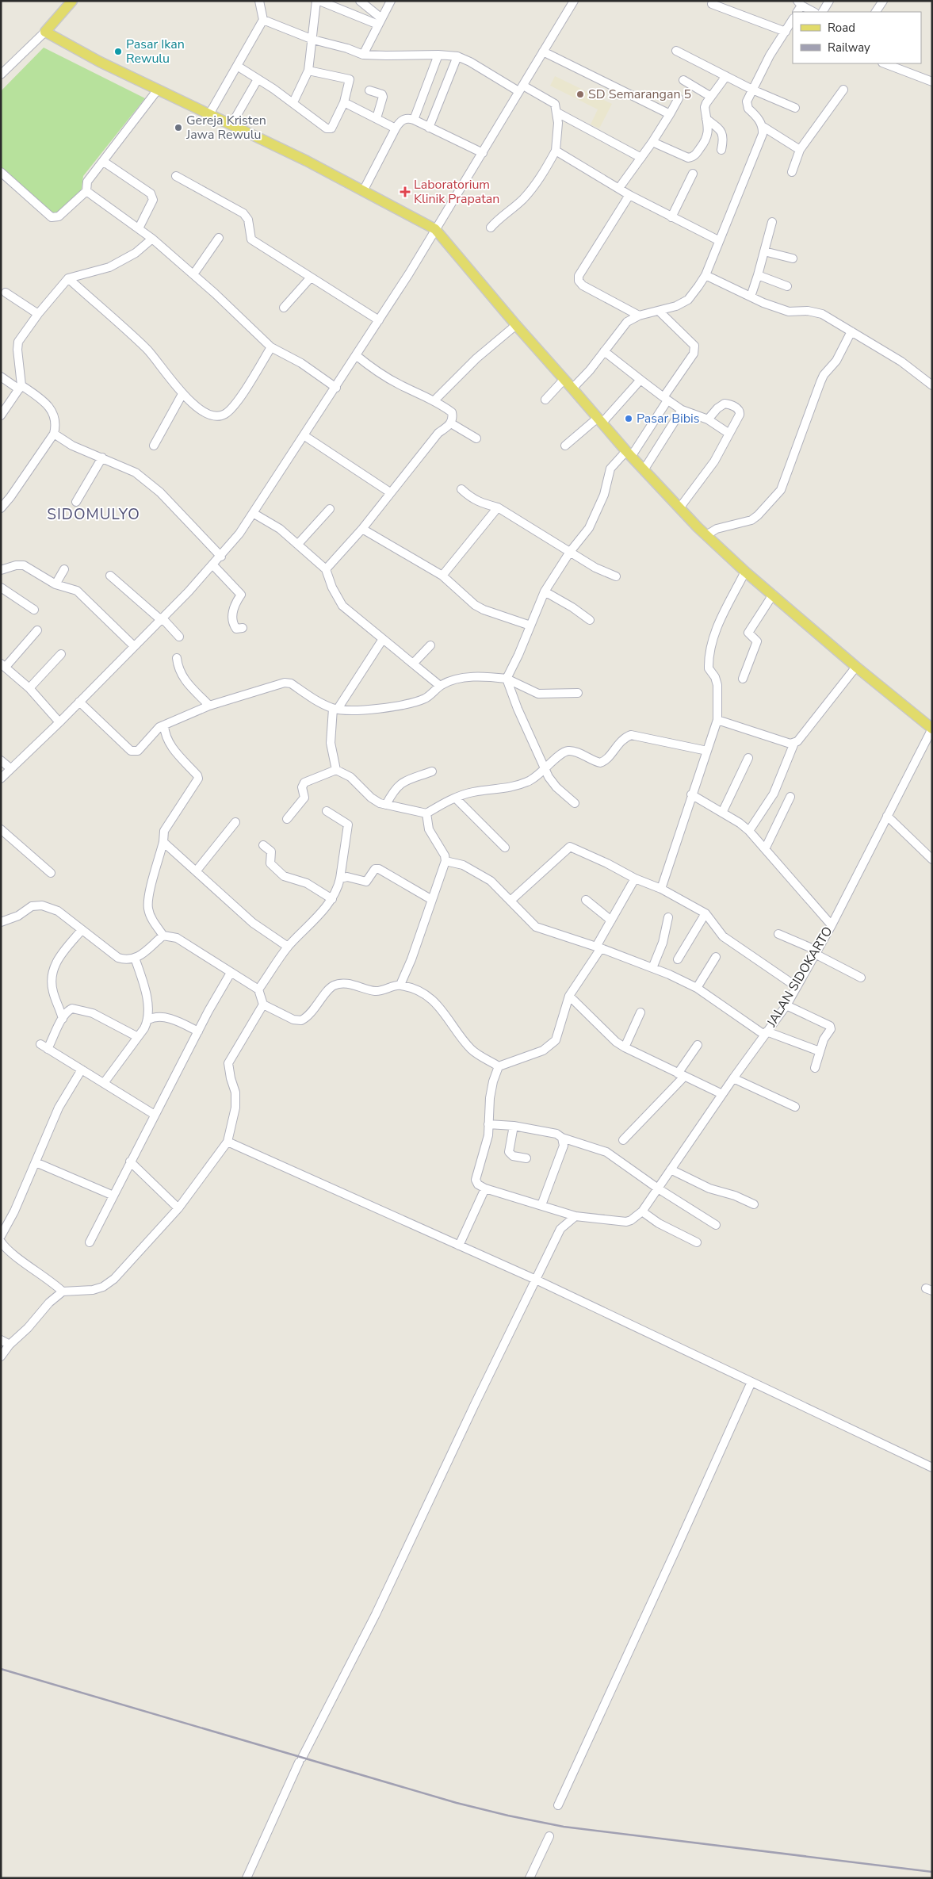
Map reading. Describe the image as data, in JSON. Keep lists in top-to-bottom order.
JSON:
{
  "streets": {
    "street": ["JALAN SIDOKARTO"]
  },
  "districts": ["SIDOMULYO"],
  "places": {
    "other": [
      "Pasar Ikan Rewulu",
      "SD Semarangan 5",
      "Gereja Kristen Jawa Rewulu",
      "Pasar Bibis"
    ],
    "health": ["Laboratorium Klinik Prapatan"]
  },
  "legend": ["Road", "Railway"]
}
